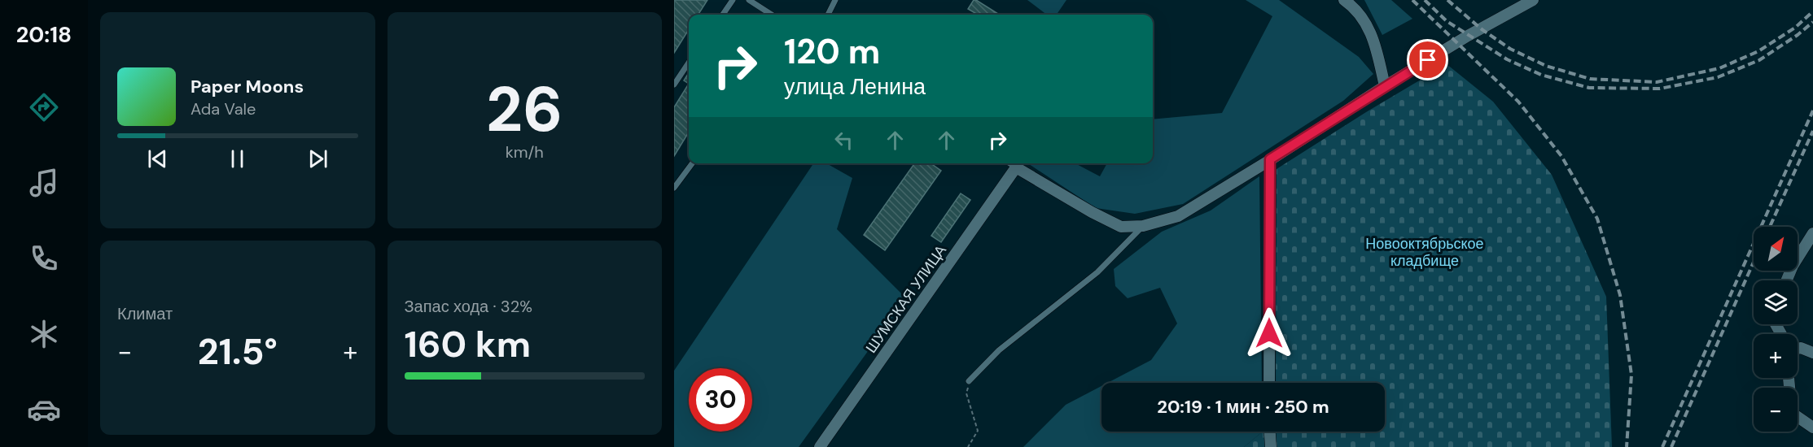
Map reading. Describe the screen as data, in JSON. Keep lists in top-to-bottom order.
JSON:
{
  "streets": {
    "street": ["ШУМСКАЯ УЛИЦА"]
  },
  "parks": ["Новооктябрьское кладбище"],
  "north": "top right",
  "page": {
    "tabs": "20:18",
    "tile": [
      ["26", "km/h"],
      "Климат",
      ["Запас хода · 32%", "160 km"]
    ],
    "turn": ["120 m", "улица Ленина"],
    "song": ["Paper Moons", "Ada Vale"],
    "map_buttons": ["+", "−"],
    "heat": ["−", "21.5°", "+"],
    "limit": "30",
    "trip": "20:19 · 1 мин · 250 m"
  }
}
